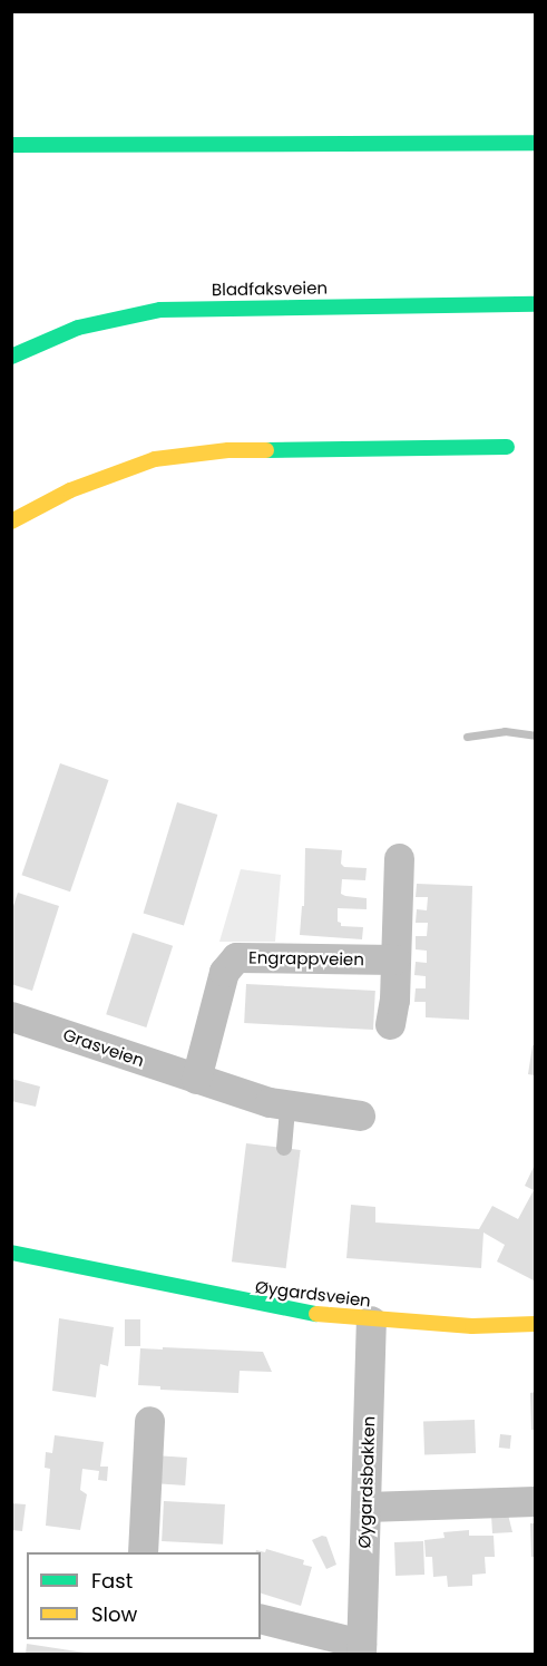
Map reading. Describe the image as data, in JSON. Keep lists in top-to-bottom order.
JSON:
{
  "streets": {
    "street": [
      "Bladfaksveien",
      "Engrappveien",
      "Grasveien",
      "Øygardsveien",
      "Øygardsbakken"
    ]
  },
  "crossings": [
    ["Engrappveien", "Grasveien"],
    ["Øygardsveien", "Øygardsbakken"]
  ],
  "legend": ["Fast", "Slow"]
}
